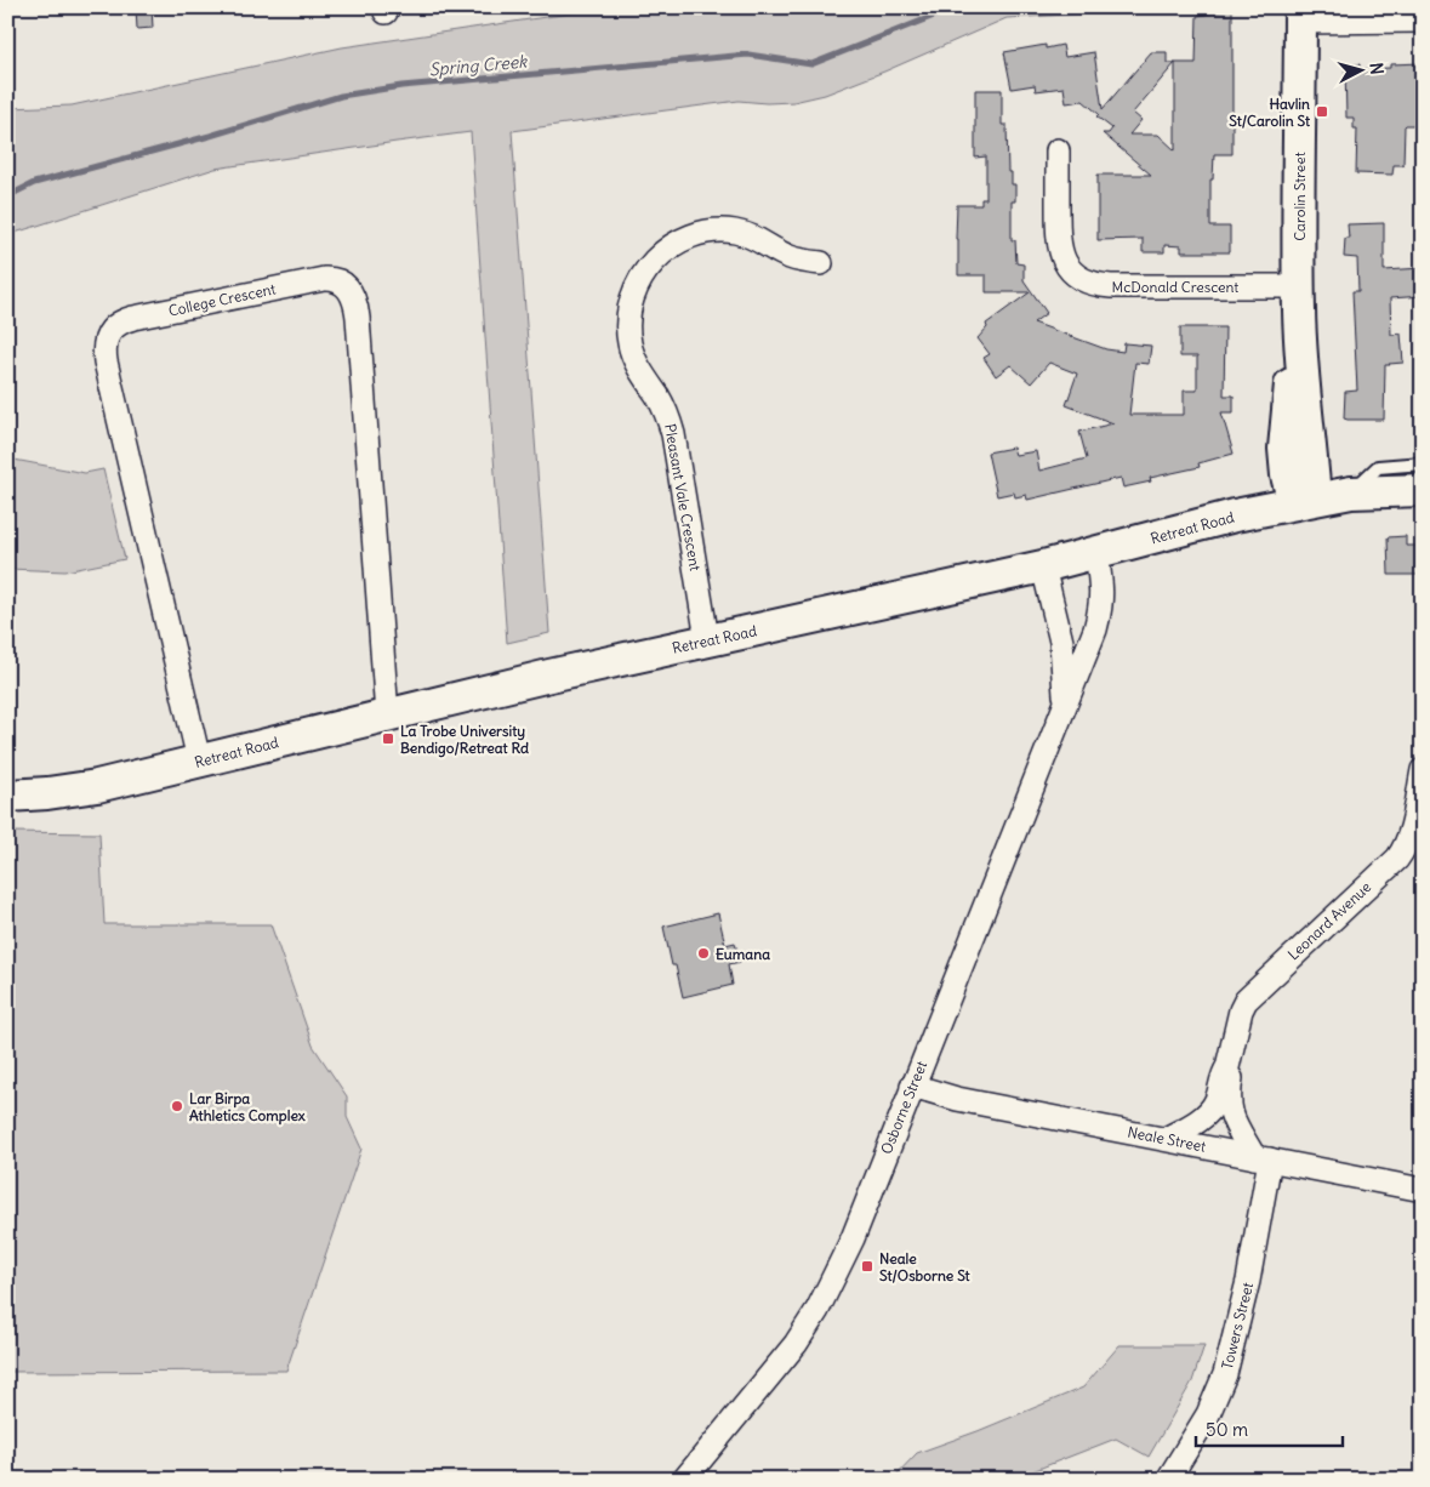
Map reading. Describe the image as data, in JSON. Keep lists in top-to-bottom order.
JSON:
{
  "streets": {
    "street": [
      "Carolin Street",
      "McDonald Crescent",
      "College Crescent",
      "Pleasant Vale Crescent",
      "Retreat Road",
      "Leonard Avenue",
      "Osborne Street",
      "Neale Street",
      "Towers Street"
    ]
  },
  "crossings": [
    ["Carolin Street", "McDonald Crescent"],
    ["Carolin Street", "Retreat Road"],
    ["College Crescent", "Retreat Road"],
    ["Pleasant Vale Crescent", "Retreat Road"],
    ["Retreat Road", "Osborne Street"],
    ["Leonard Avenue", "Neale Street"],
    ["Leonard Avenue", "Towers Street"],
    ["Osborne Street", "Neale Street"],
    ["Neale Street", "Towers Street"]
  ],
  "water": ["Spring Creek"],
  "places": {
    "transit": ["Havlin St/Carolin St", "La Trobe University Bendigo/Retreat Rd", "Neale St/Osborne St"],
    "other": ["Eumana", "Lar Birpa Athletics Complex"]
  },
  "scale_bar": "50 m",
  "north": "right"
}
